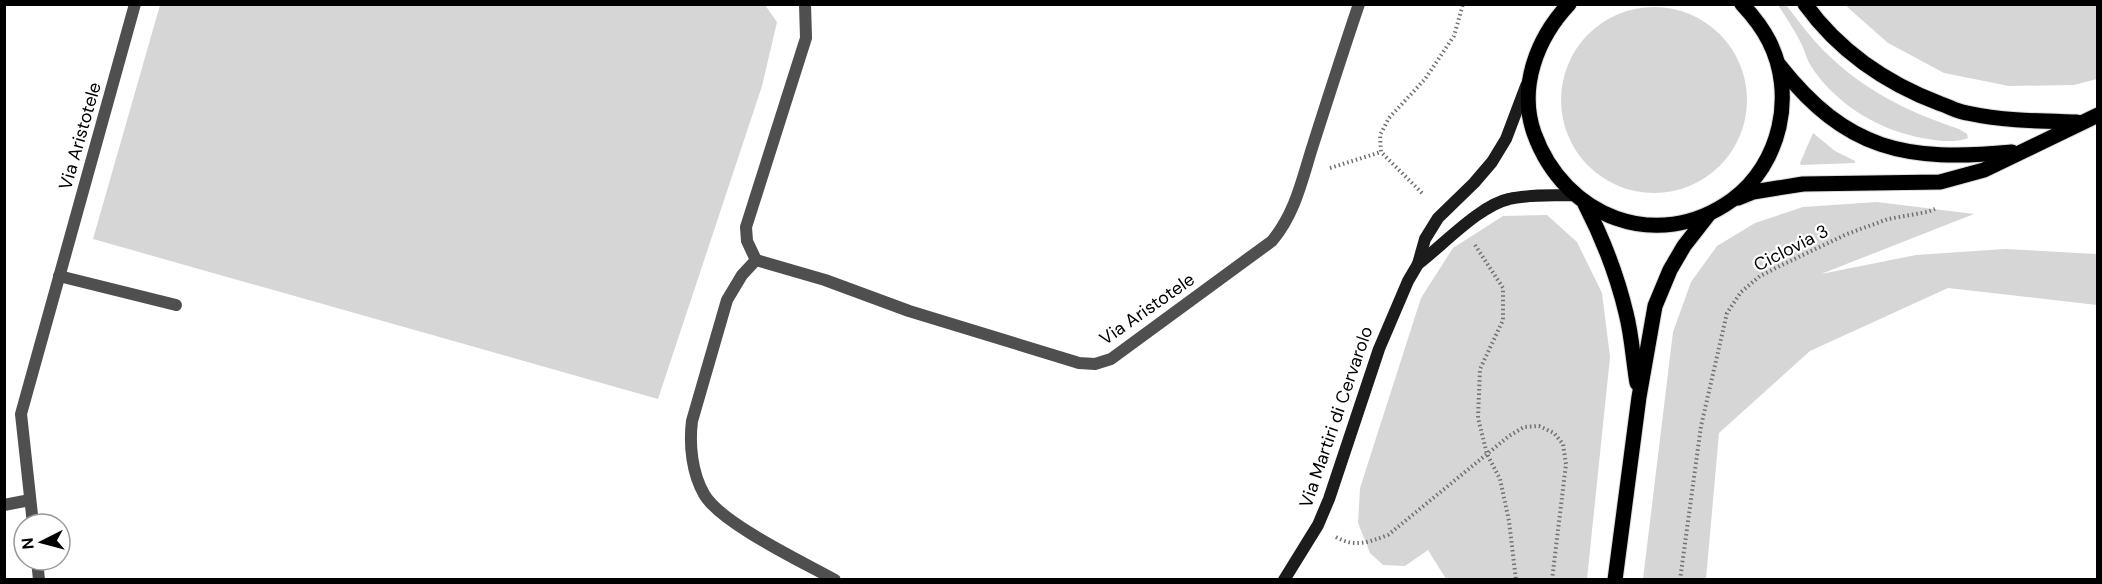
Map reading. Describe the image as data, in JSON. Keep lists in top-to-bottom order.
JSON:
{
  "streets": {
    "main road": ["Via Martiri di Cervarolo"],
    "street": ["Via Aristotele"],
    "path": ["Ciclovia 3"]
  },
  "north": "left"
}
